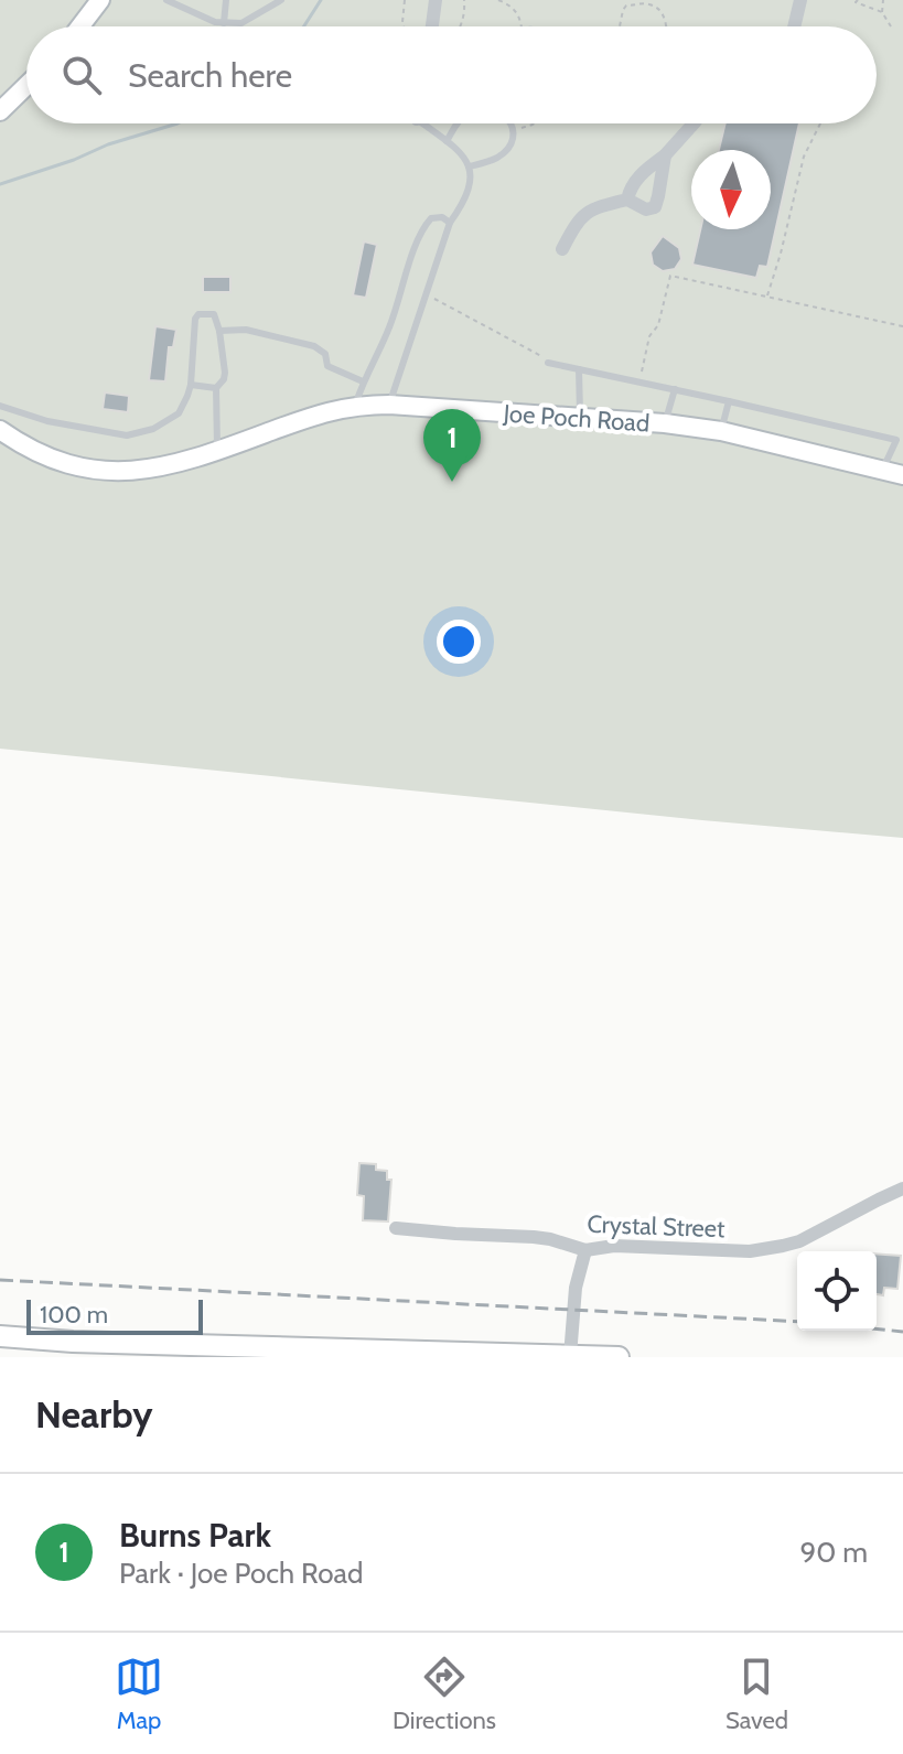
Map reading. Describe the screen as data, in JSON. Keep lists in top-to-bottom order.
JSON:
{
  "streets": {
    "street": ["Joe Poch Road", "Crystal Street"]
  },
  "scale_bar": "100 m",
  "north": "bottom",
  "page": {
    "search": "Search here",
    "pins": "1",
    "scale": "100 m",
    "heading": "Nearby",
    "list": [
      {
        "mark": "1",
        "name": "Burns Park",
        "note": "Park · Joe Poch Road",
        "value": "90 m"
      }
    ],
    "nav": ["Map", "Directions", "Saved"]
  }
}
